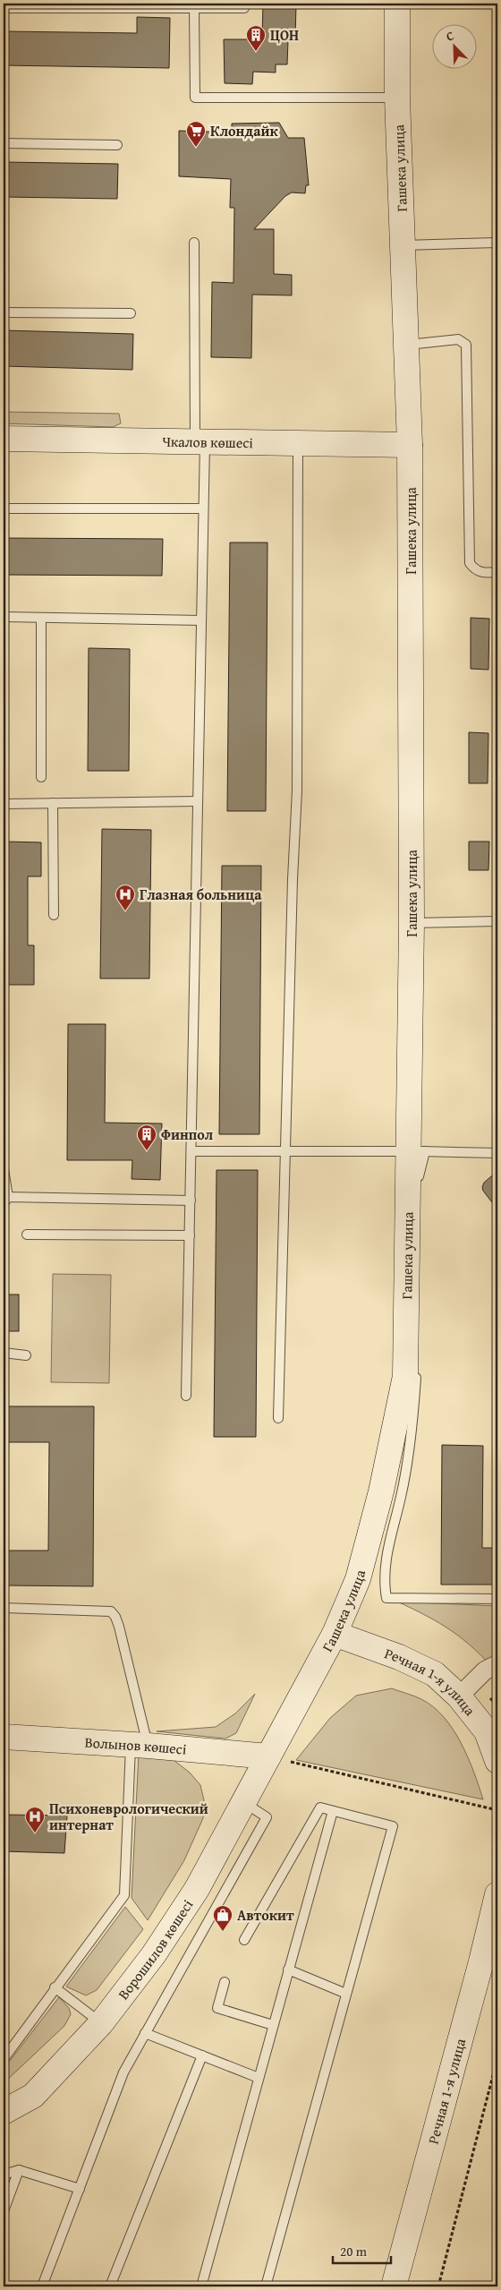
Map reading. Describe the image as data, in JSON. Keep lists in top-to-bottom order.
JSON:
{
  "streets": {
    "main road": [
      "Гашека улица",
      "Чкалов көшесі",
      "Речная 1-я улица",
      "Волынов көшесі",
      "Ворошилов көшесі"
    ]
  },
  "crossings": [
    ["Гашека улица", "Чкалов көшесі"],
    ["Гашека улица", "Речная 1-я улица"],
    ["Гашека улица", "Волынов көшесі"],
    ["Гашека улица", "Ворошилов көшесі"],
    ["Волынов көшесі", "Ворошилов көшесі"]
  ],
  "places": {
    "building": ["ЦОН", "Финпол"],
    "supermarket": ["Клондайк"],
    "hospital": ["Глазная больница", "Психоневрологический интернат"],
    "shop": ["Автокит"]
  },
  "scale_bar": "20 m",
  "north": "top left"
}
